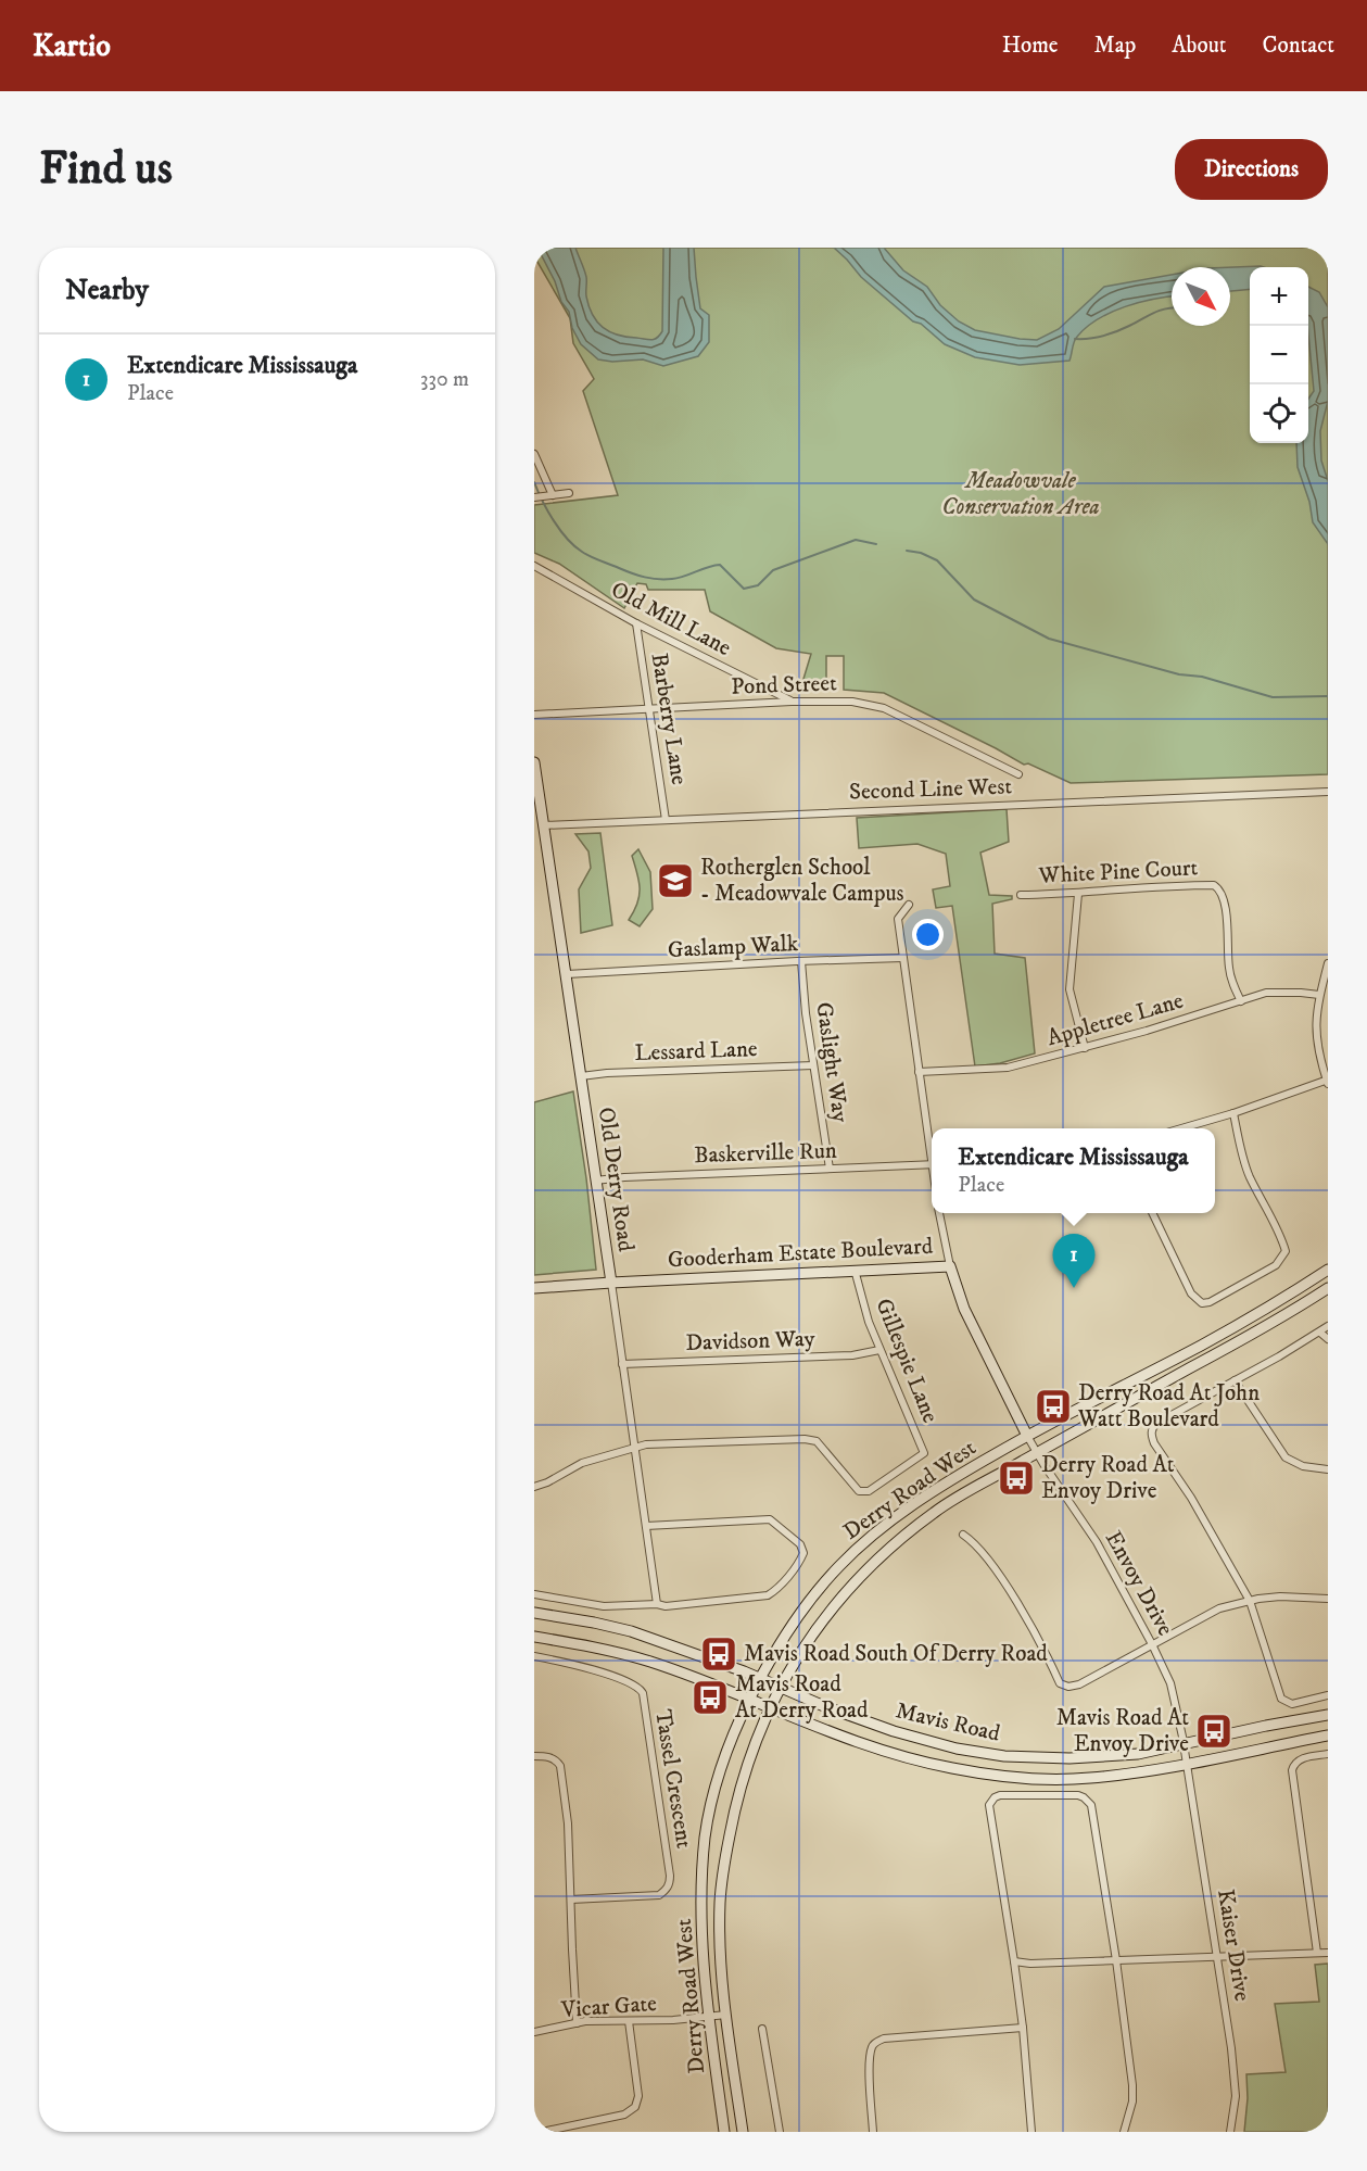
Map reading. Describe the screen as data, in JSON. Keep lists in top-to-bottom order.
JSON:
{
  "streets": {
    "main road": [
      "Old Derry Road",
      "Gooderham Estate Boulevard",
      "Derry Road West",
      "Mavis Road"
    ],
    "street": [
      "Old Mill Lane",
      "Pond Street",
      "Barberry Lane",
      "Second Line West",
      "White Pine Court",
      "Gaslamp Walk",
      "Appletree Lane",
      "Lessard Lane",
      "Gaslight Way",
      "Baskerville Run",
      "Davidson Way",
      "Gillespie Lane",
      "Envoy Drive",
      "Tassel Crescent",
      "Kaiser Drive",
      "Vicar Gate"
    ]
  },
  "crossings": [
    ["Old Mill Lane", "Pond Street"],
    ["Old Mill Lane", "Barberry Lane"],
    ["Pond Street", "Barberry Lane"],
    ["Barberry Lane", "Second Line West"],
    ["Second Line West", "Old Derry Road"],
    ["White Pine Court", "Appletree Lane"],
    ["Gaslamp Walk", "Gaslight Way"],
    ["Gaslamp Walk", "Old Derry Road"],
    ["Lessard Lane", "Gaslight Way"],
    ["Lessard Lane", "Old Derry Road"],
    ["Gaslight Way", "Baskerville Run"],
    ["Baskerville Run", "Old Derry Road"],
    ["Old Derry Road", "Gooderham Estate Boulevard"],
    ["Old Derry Road", "Davidson Way"],
    ["Old Derry Road", "Gillespie Lane"],
    ["Gooderham Estate Boulevard", "Gillespie Lane"],
    ["Davidson Way", "Gillespie Lane"],
    ["Derry Road West", "Envoy Drive"],
    ["Derry Road West", "Mavis Road"],
    ["Derry Road West", "Vicar Gate"],
    ["Envoy Drive", "Mavis Road"],
    ["Envoy Drive", "Kaiser Drive"],
    ["Mavis Road", "Kaiser Drive"]
  ],
  "parks": ["Meadowvale Conservation Area"],
  "places": {
    "school or university": ["Rotherglen School - Meadowvale Campus"],
    "bus stop": [
      "Derry Road At John Watt Boulevard",
      "Derry Road At Envoy Drive",
      "Mavis Road South Of Derry Road",
      "Mavis Road At Derry Road",
      "Mavis Road At Envoy Drive"
    ]
  },
  "north": "bottom right",
  "page": {
    "header": "Kartio",
    "nav": [
      "Home",
      "Map",
      "About",
      "Contact"
    ],
    "buttons": "Directions",
    "title": "Find us",
    "heading": "Nearby",
    "map_buttons": ["+", "−"],
    "list": [
      {
        "mark": "1",
        "name": "Extendicare Mississauga",
        "note": "Place",
        "value": "330 m"
      }
    ],
    "popup": ["Extendicare Mississauga", "Place"],
    "pins": "1"
  }
}
